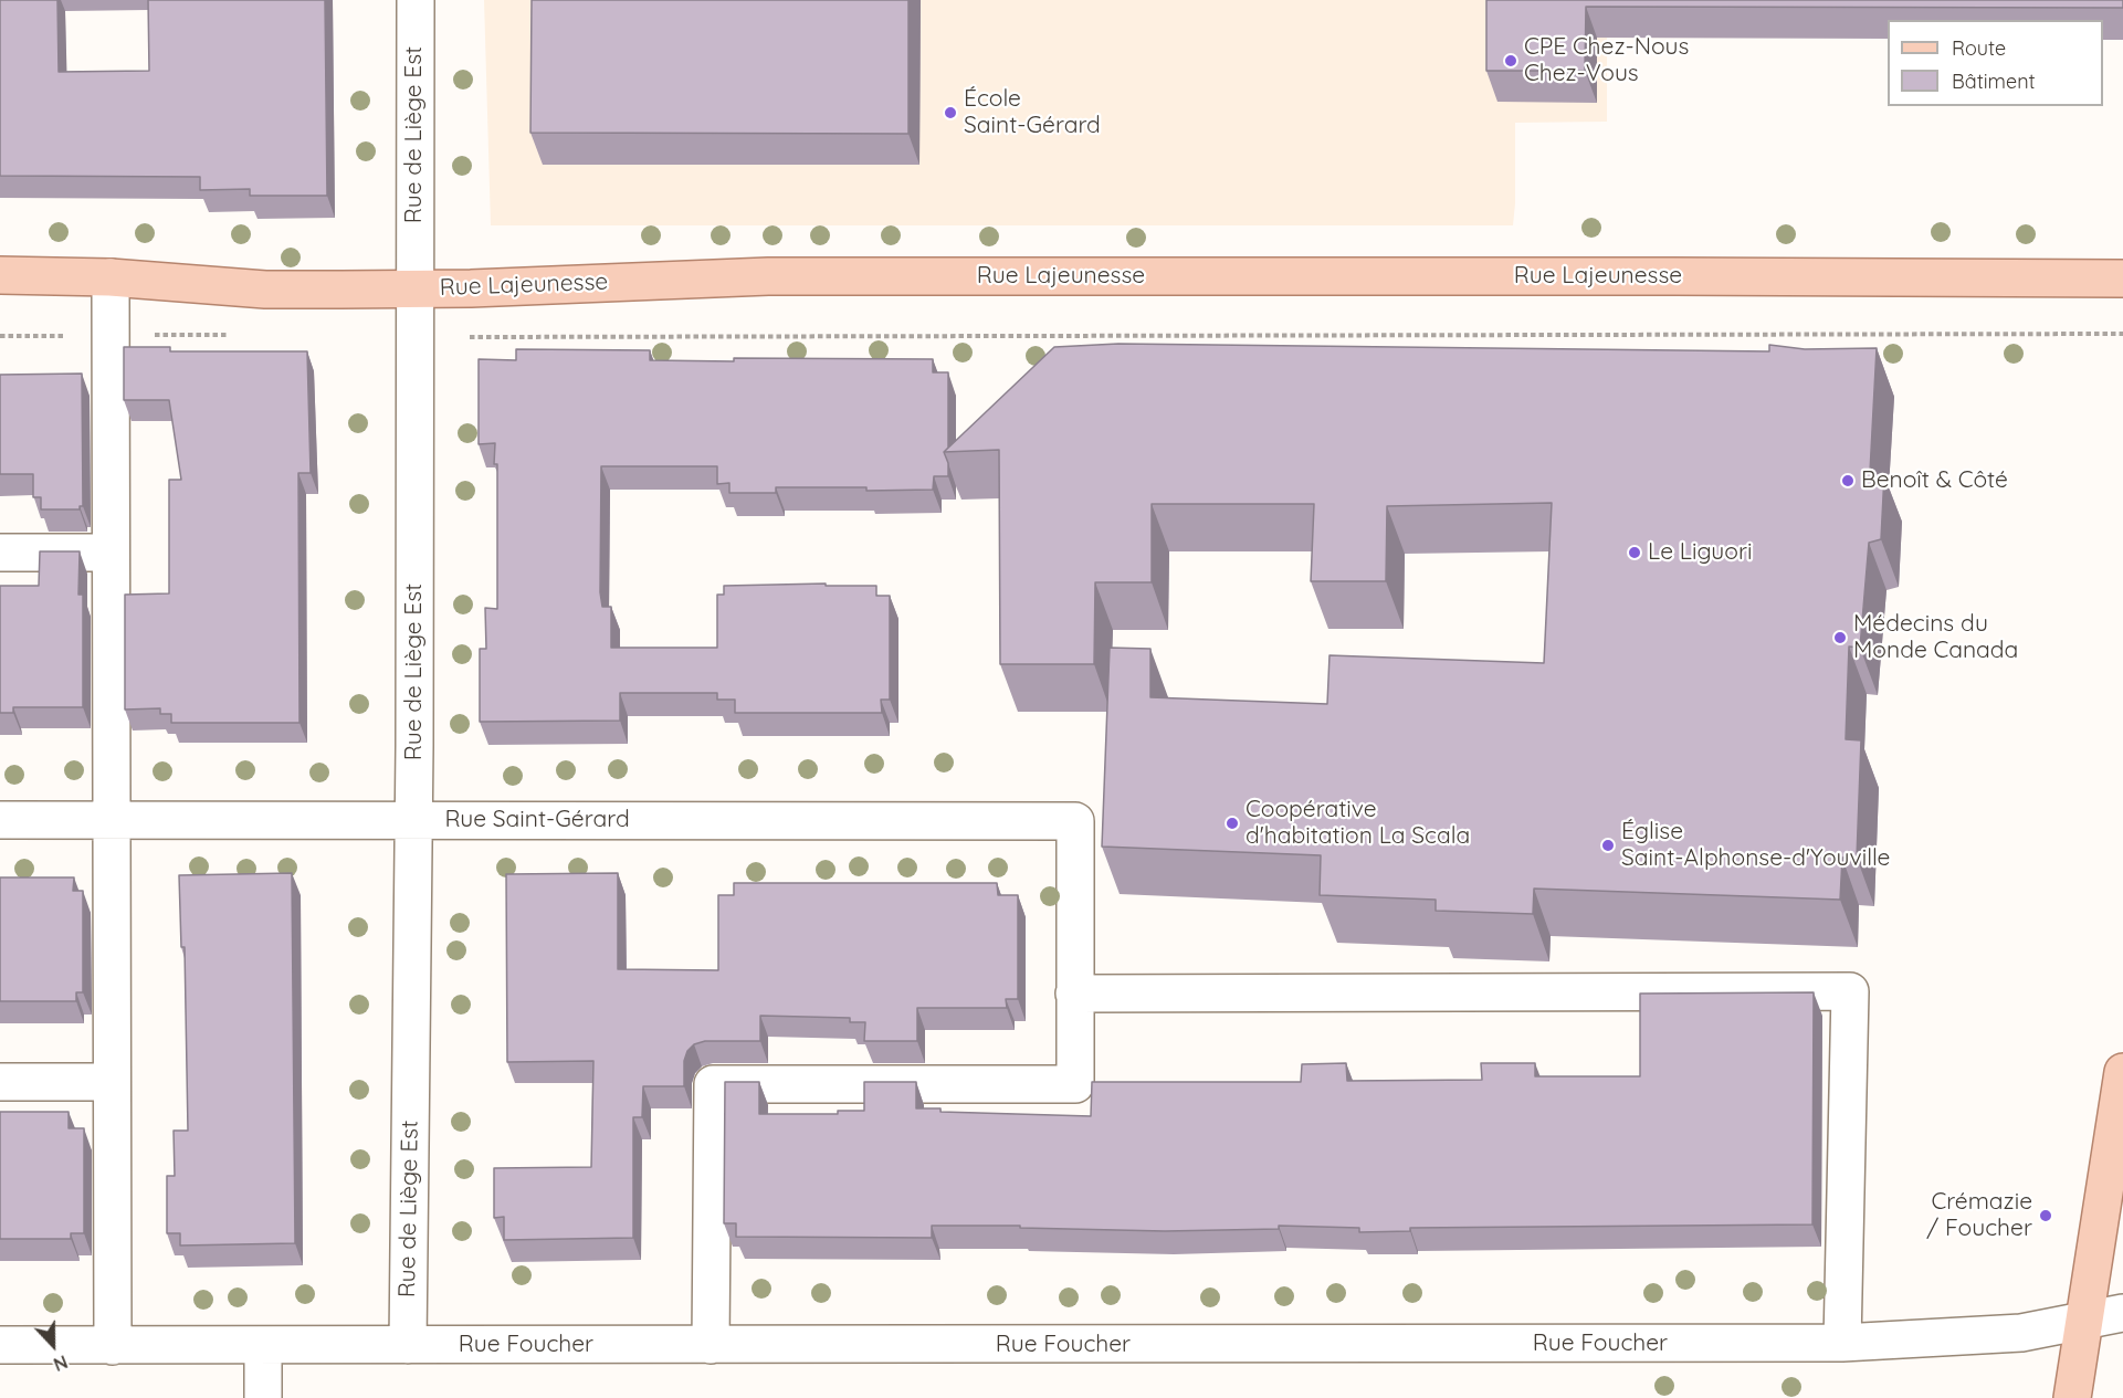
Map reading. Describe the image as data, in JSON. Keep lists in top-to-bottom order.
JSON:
{
  "streets": {
    "main road": ["Rue Lajeunesse"],
    "street": ["Rue de Liège Est", "Rue Saint-Gérard", "Rue Foucher"]
  },
  "crossings": [
    ["Rue de Liège Est", "Rue Lajeunesse"],
    ["Rue de Liège Est", "Rue Saint-Gérard"],
    ["Rue de Liège Est", "Rue Foucher"]
  ],
  "places": [
    "CPE Chez-Nous Chez-Vous",
    "École Saint-Gérard",
    "Benoît & Côté",
    "Le Liguori",
    "Médecins du Monde Canada",
    "Coopérative d'habitation La Scala",
    "Église Saint-Alphonse-d'Youville",
    "Crémazie / Foucher"
  ],
  "legend": ["Route", "Bâtiment"],
  "north": "bottom"
}
